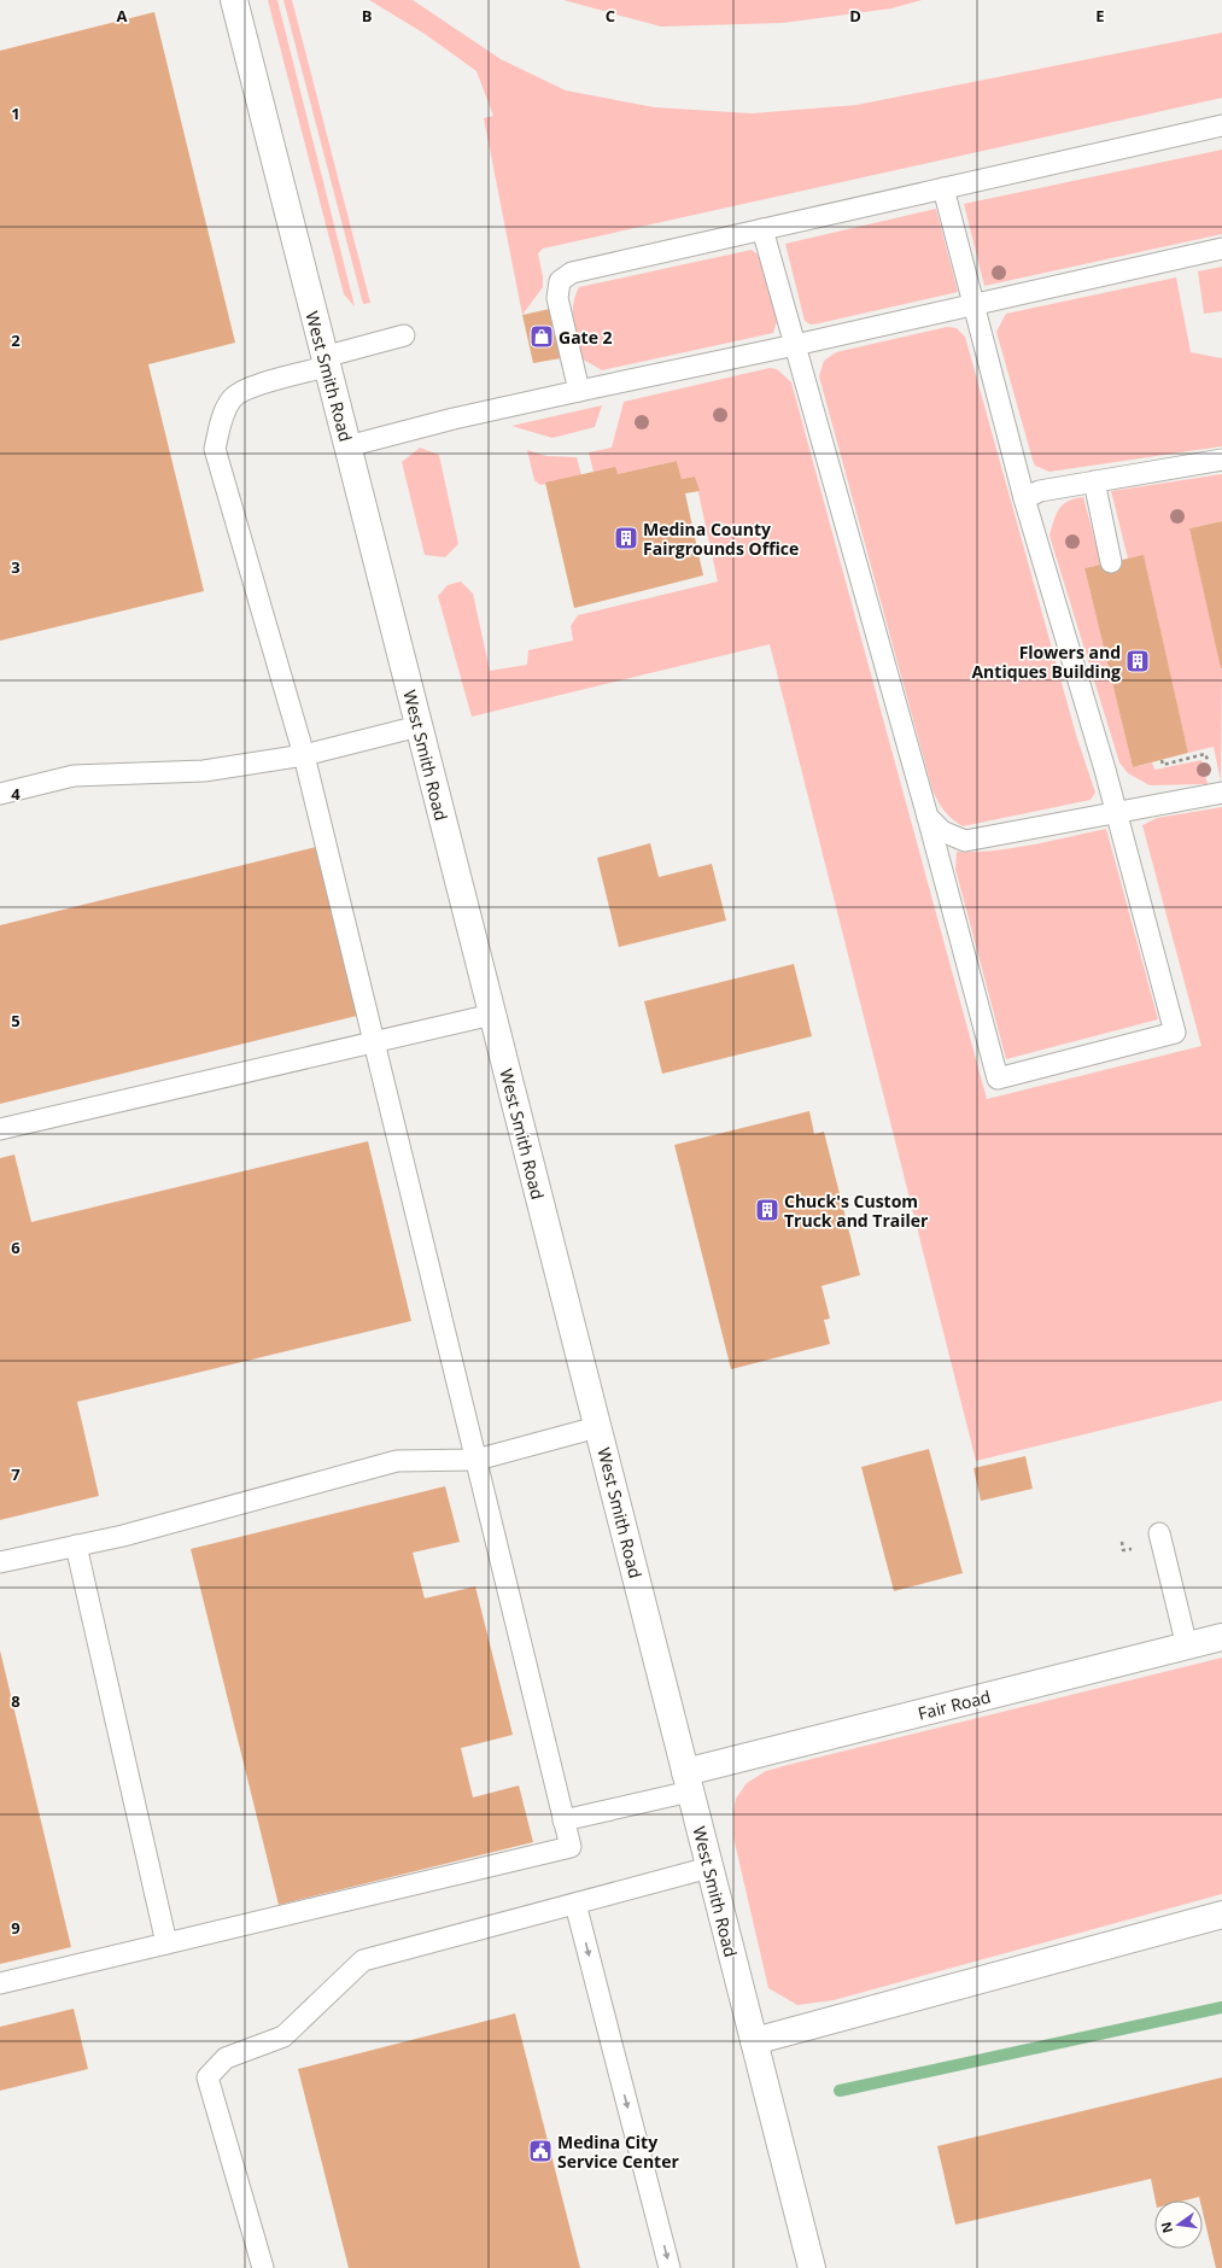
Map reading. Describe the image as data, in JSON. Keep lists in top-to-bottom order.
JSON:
{
  "streets": {
    "street": ["West Smith Road", "Fair Road"]
  },
  "crossings": [
    ["West Smith Road", "Fair Road"]
  ],
  "places": {
    "shop": ["Gate 2"],
    "building": ["Medina County Fairgrounds Office", "Flowers and Antiques Building", "Chuck's Custom Truck and Trailer"],
    "public building": ["Medina City Service Center"]
  },
  "north": "left",
  "grid": {
    "columns": [
      "A",
      "B",
      "C",
      "D",
      "E"
    ],
    "rows": [
      "1",
      "2",
      "3",
      "4",
      "5",
      "6",
      "7",
      "8",
      "9"
    ]
  }
}
